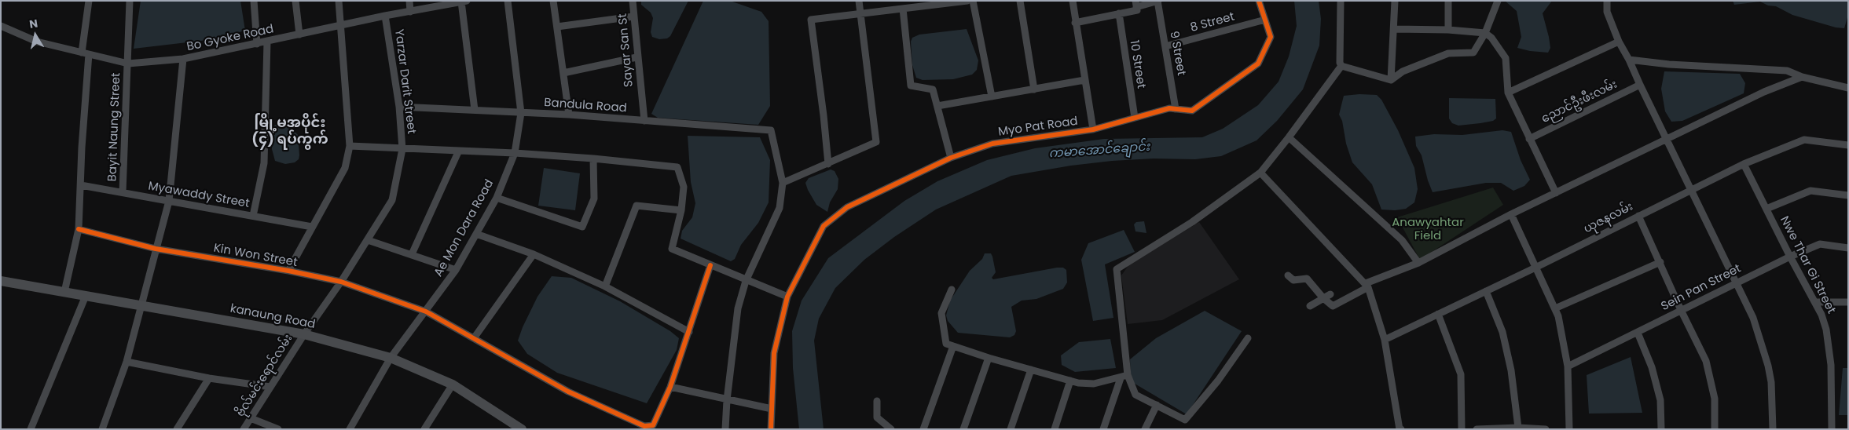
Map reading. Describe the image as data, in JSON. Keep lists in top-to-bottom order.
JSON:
{
  "streets": {
    "street": [
      "8 Street",
      "Bo Gyoke Road",
      "Sayar San St",
      "9 Street",
      "10 Street",
      "Yarzar Darit Street",
      "ညောင်ဦးဖီးလမ်း",
      "Bandula Road",
      "Bayit Naung Street",
      "Myo Pat Road",
      "Myawaddy Street",
      "ယုဇနလမ်း",
      "Ae Mon Dara Road",
      "Kin Won Street",
      "Nwe Thar Gi Street",
      "Sein Pan Street",
      "kanaung Road",
      "ဗိုလ်မင်းရောင်လမ်း"
    ]
  },
  "crossings": [
    ["8 Street", "9 Street"],
    ["8 Street", "Myo Pat Road"],
    ["Bo Gyoke Road", "Yarzar Darit Street"],
    ["Bo Gyoke Road", "Bayit Naung Street"],
    ["Sayar San St", "Bandula Road"],
    ["9 Street", "Myo Pat Road"],
    ["10 Street", "Myo Pat Road"],
    ["Yarzar Darit Street", "Bandula Road"],
    ["Yarzar Darit Street", "Kin Won Street"],
    ["Yarzar Darit Street", "kanaung Road"],
    ["Yarzar Darit Street", "ဗိုလ်မင်းရောင်လမ်း"],
    ["Bandula Road", "Ae Mon Dara Road"],
    ["Bayit Naung Street", "Myawaddy Street"],
    ["ယုဇနလမ်း", "Nwe Thar Gi Street"],
    ["Ae Mon Dara Road", "Kin Won Street"],
    ["Ae Mon Dara Road", "kanaung Road"],
    ["Nwe Thar Gi Street", "Sein Pan Street"],
    ["kanaung Road", "ဗိုလ်မင်းရောင်လမ်း"]
  ],
  "districts": ["မြို့မအပိုင်း (၄) ရပ်ကွက်"],
  "water": ["ကမာအောင်ချောင်း"],
  "parks": ["Anawyahtar Field"],
  "north": "top"
}
